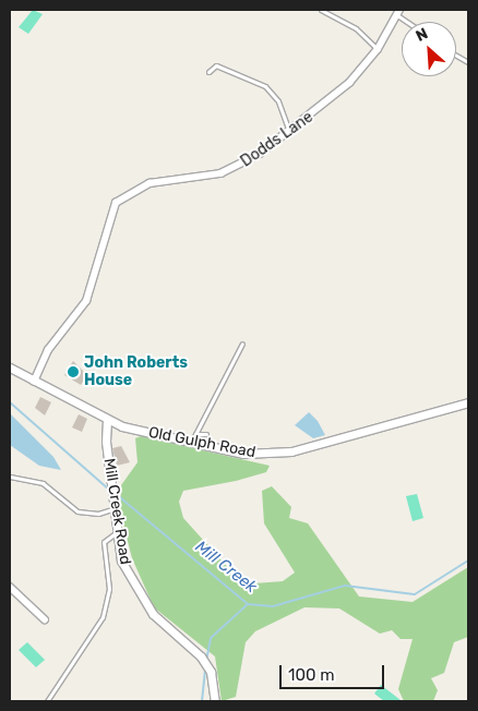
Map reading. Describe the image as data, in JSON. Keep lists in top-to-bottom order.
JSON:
{
  "streets": {
    "street": ["Dodds Lane", "Old Gulph Road", "Mill Creek Road"]
  },
  "crossings": [
    ["Dodds Lane", "Old Gulph Road"],
    ["Old Gulph Road", "Mill Creek Road"]
  ],
  "water": ["Mill Creek"],
  "places": ["John Roberts House"],
  "scale_bar": "100 m",
  "north": "top left"
}
